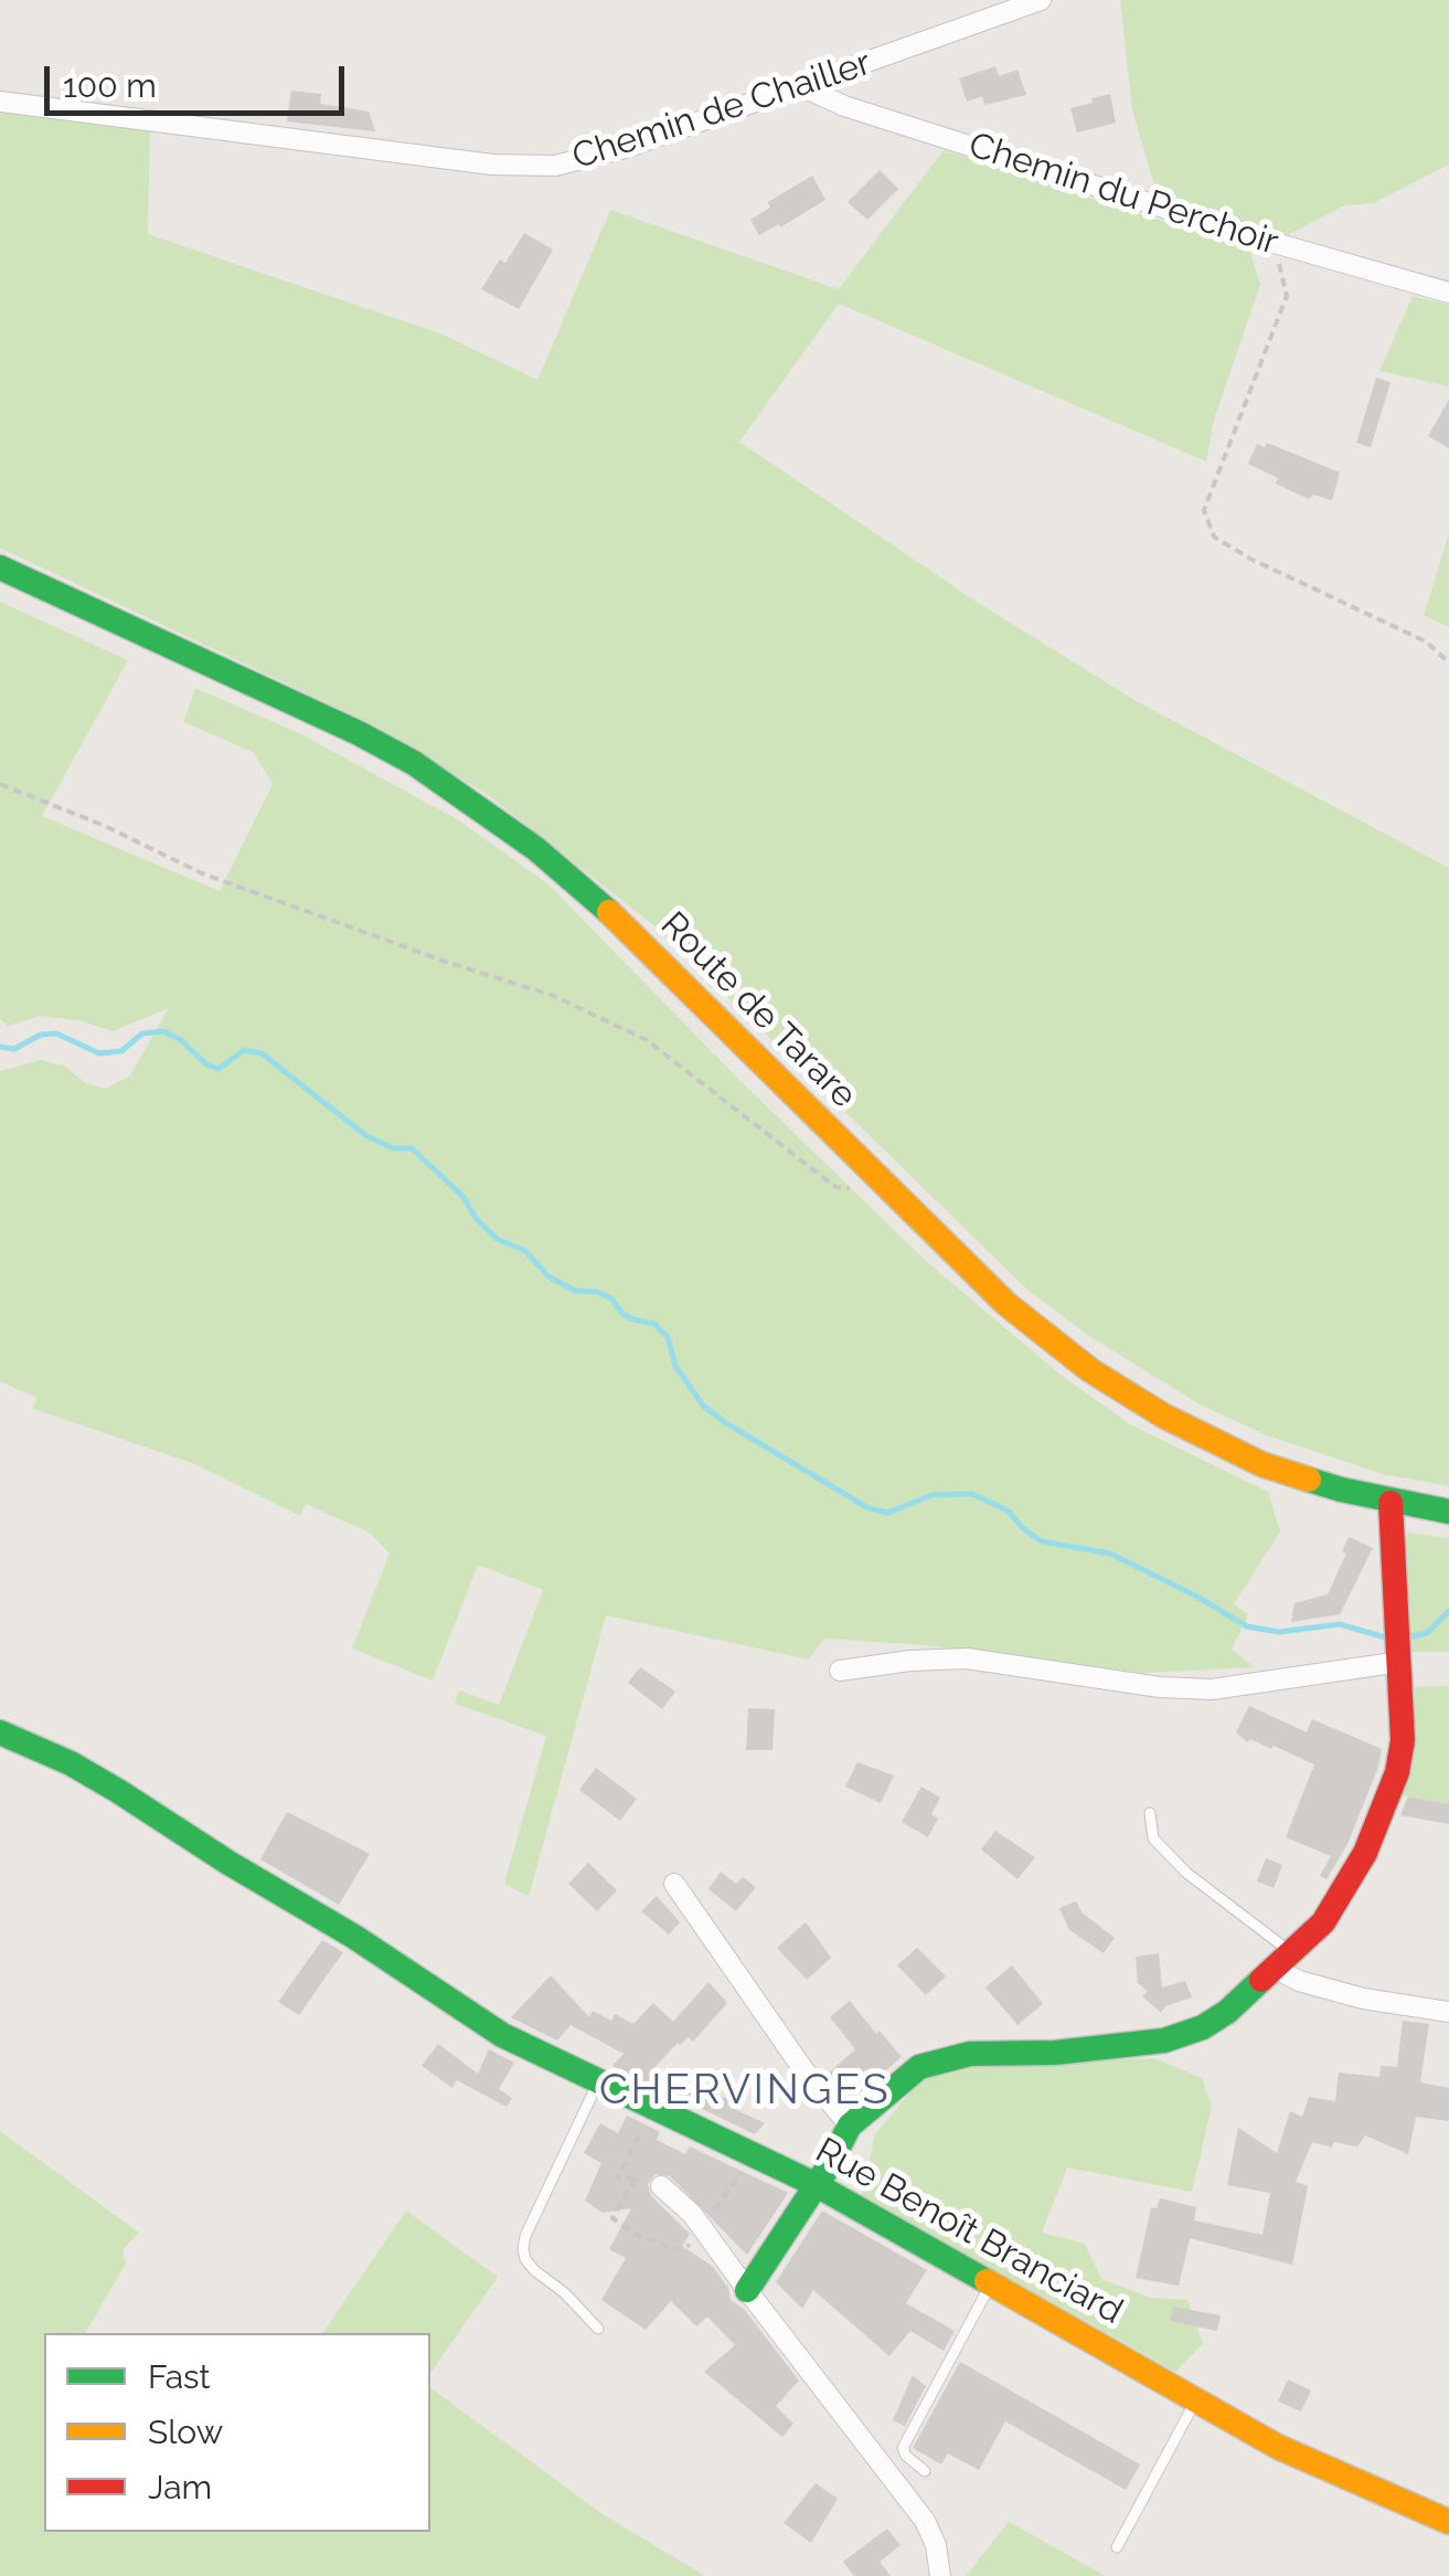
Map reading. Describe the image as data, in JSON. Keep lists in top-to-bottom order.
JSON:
{
  "streets": {
    "street": [
      "Chemin de Chailler",
      "Chemin du Perchoir",
      "Route de Tarare",
      "Rue Benoît Branciard"
    ]
  },
  "crossings": [
    ["Chemin de Chailler", "Chemin du Perchoir"]
  ],
  "districts": ["CHERVINGES"],
  "legend": ["Fast", "Slow", "Jam"],
  "scale_bar": "100 m"
}
